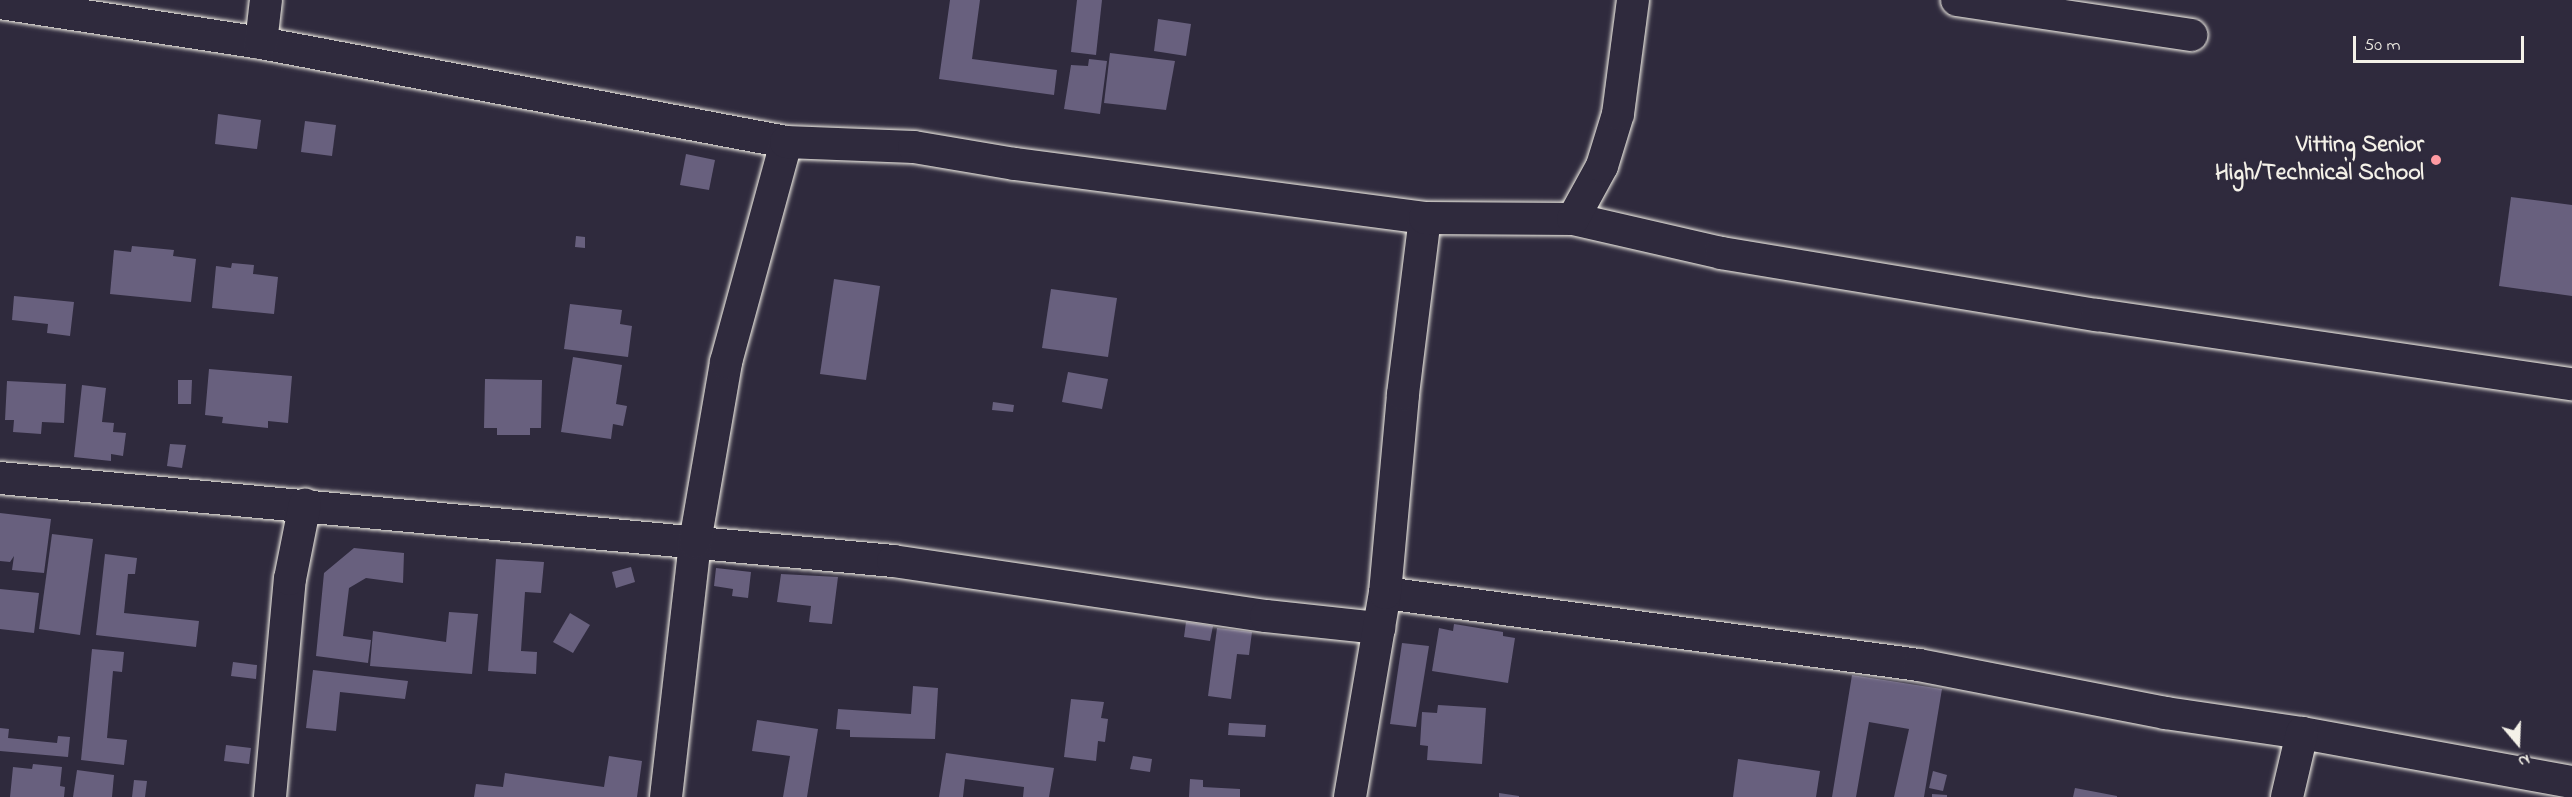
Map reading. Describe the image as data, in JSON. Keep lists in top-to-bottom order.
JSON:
{
  "places": ["Vitting Senior High/Technical School"],
  "scale_bar": "50 m",
  "north": "bottom"
}
